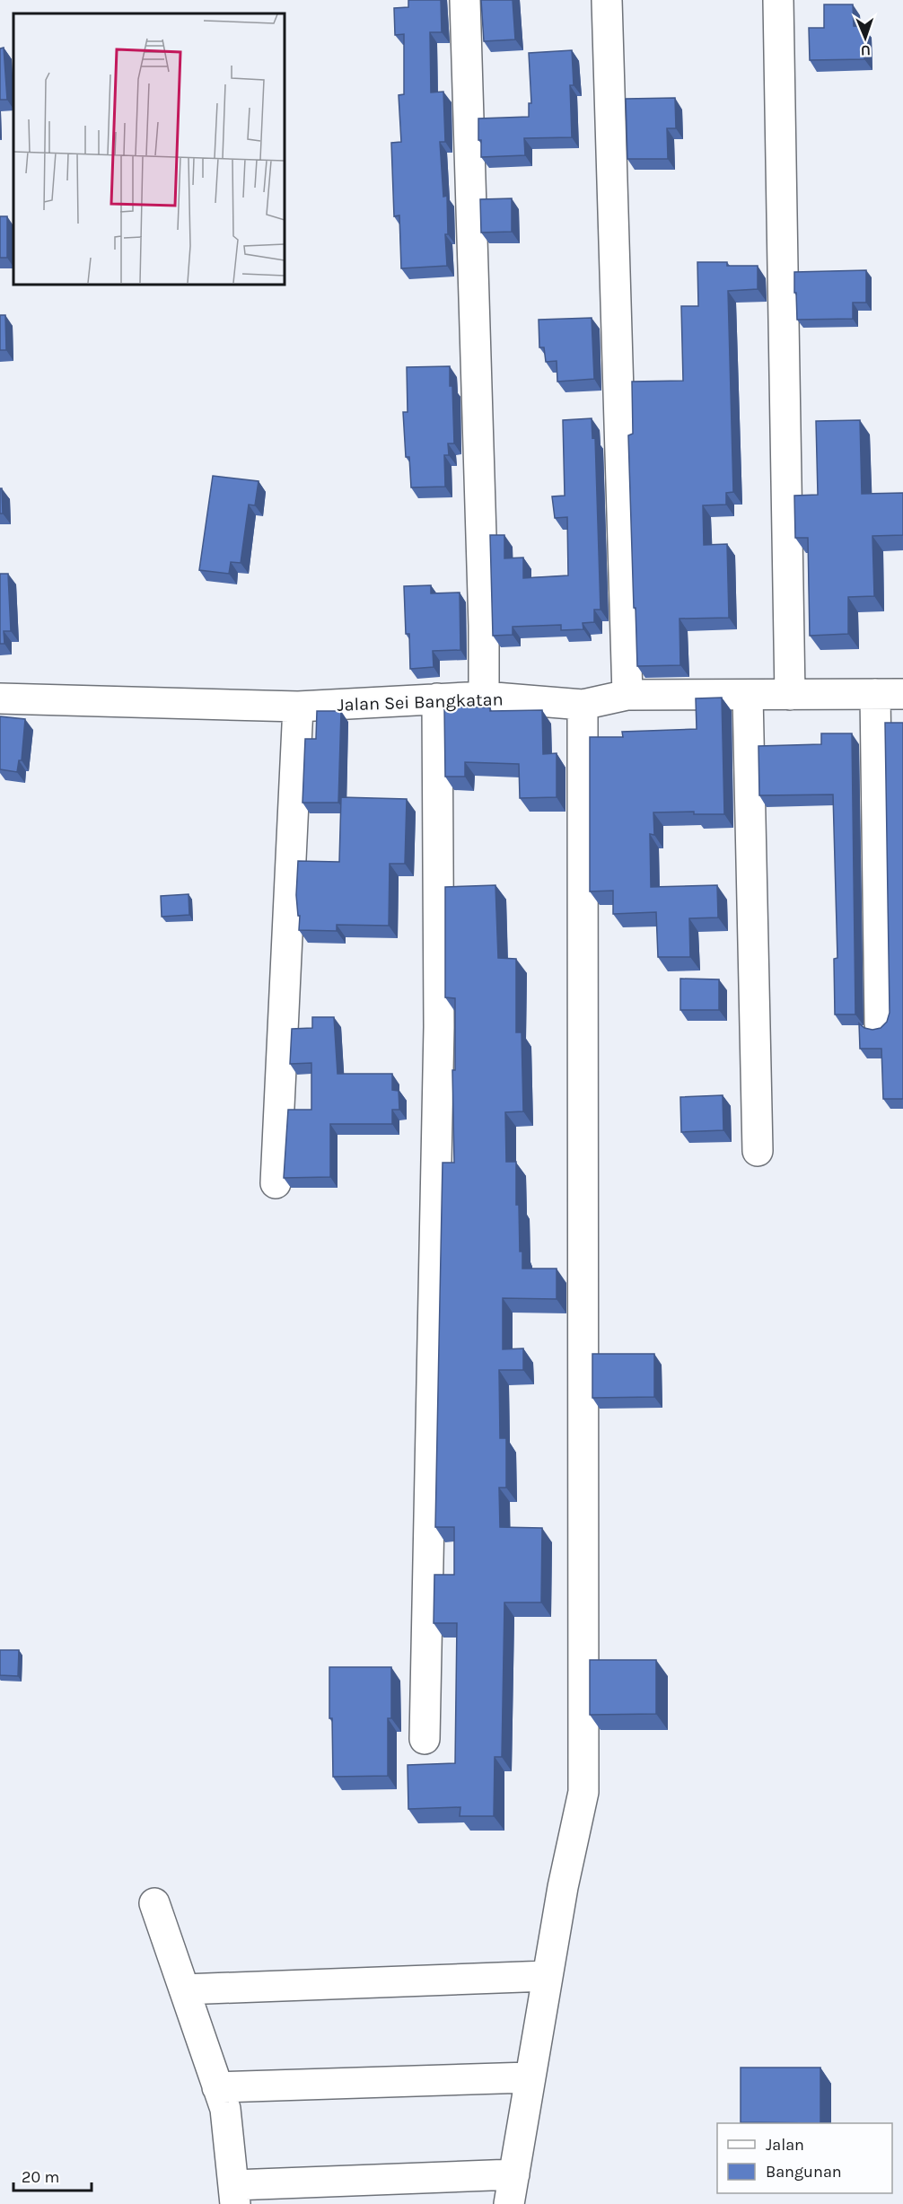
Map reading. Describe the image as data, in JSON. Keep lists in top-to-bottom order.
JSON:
{
  "streets": {
    "street": ["Jalan Sei Bangkatan"]
  },
  "legend": ["Jalan", "Bangunan"],
  "scale_bar": "20 m",
  "north": "bottom"
}
